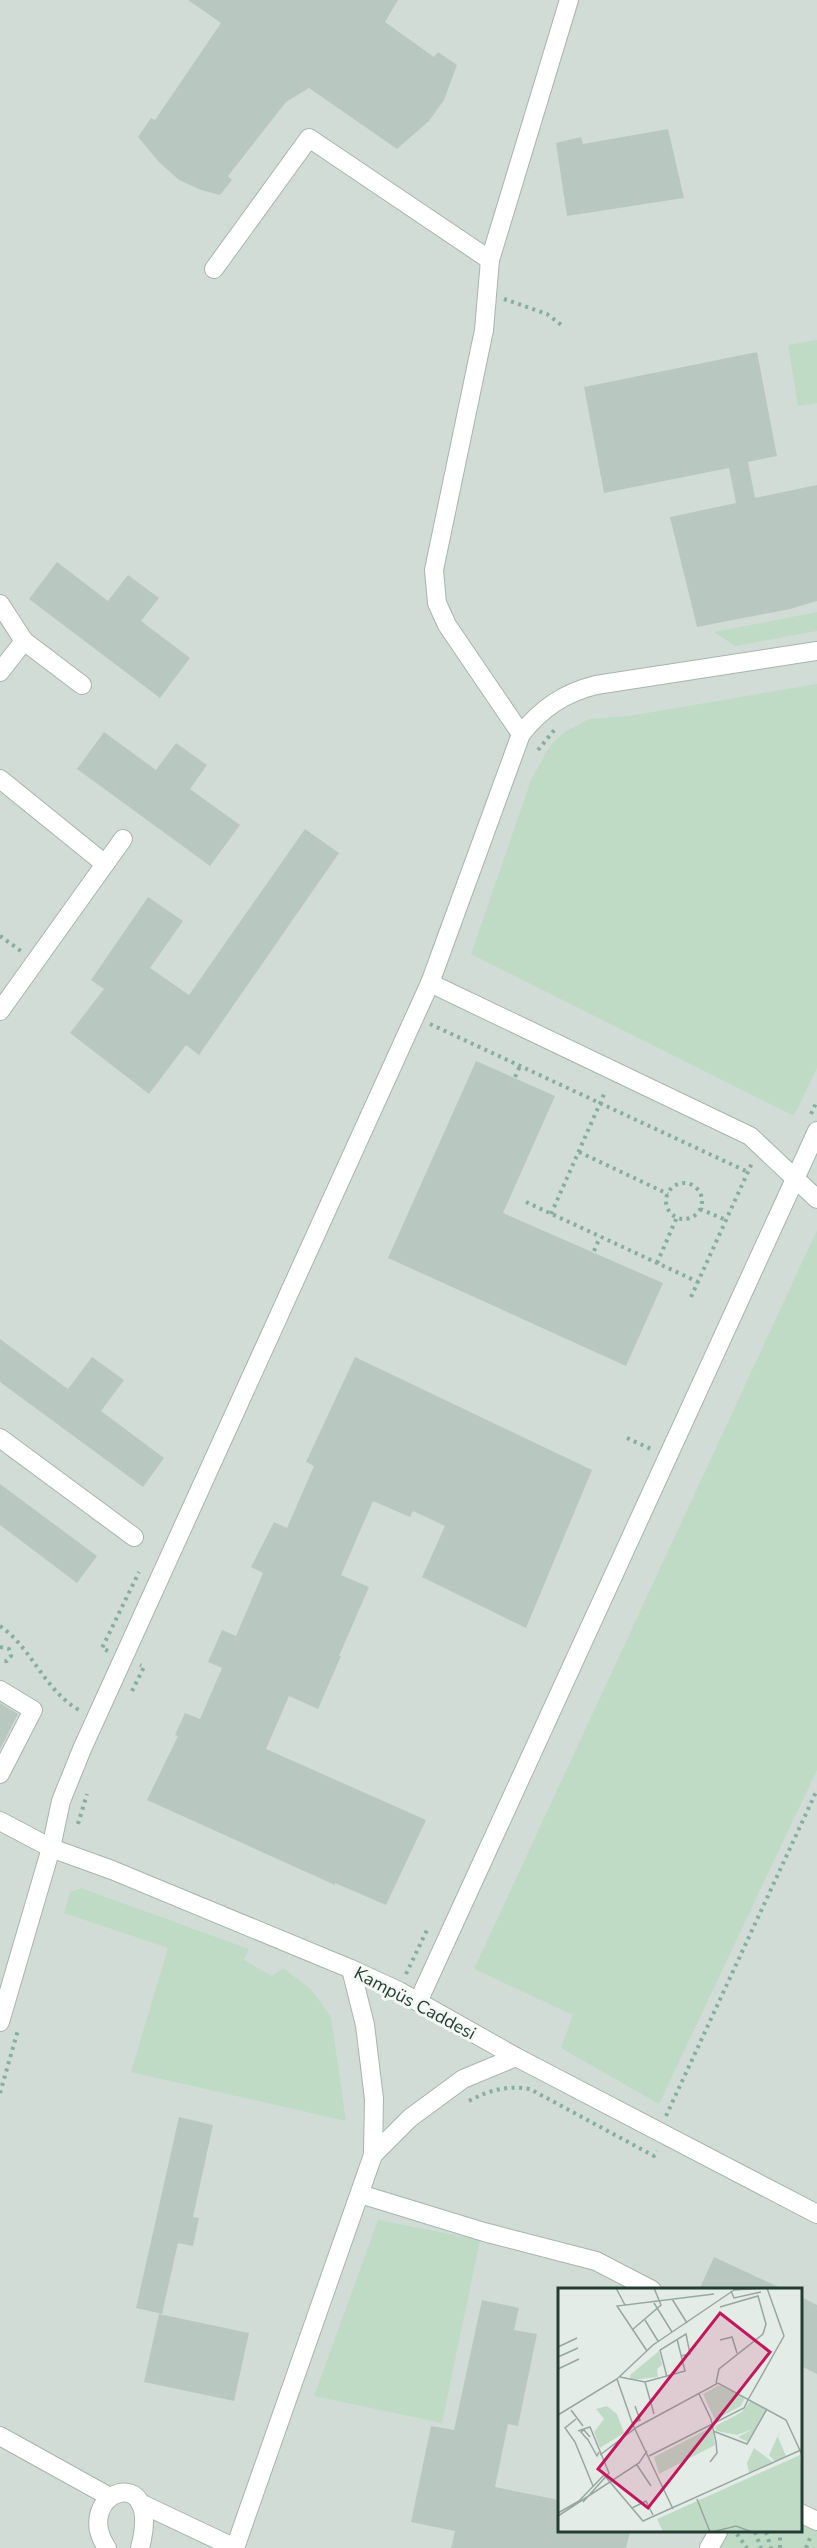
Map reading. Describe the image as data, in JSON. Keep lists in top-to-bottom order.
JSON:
{
  "streets": {
    "street": ["Kampüs Caddesi"]
  }
}
